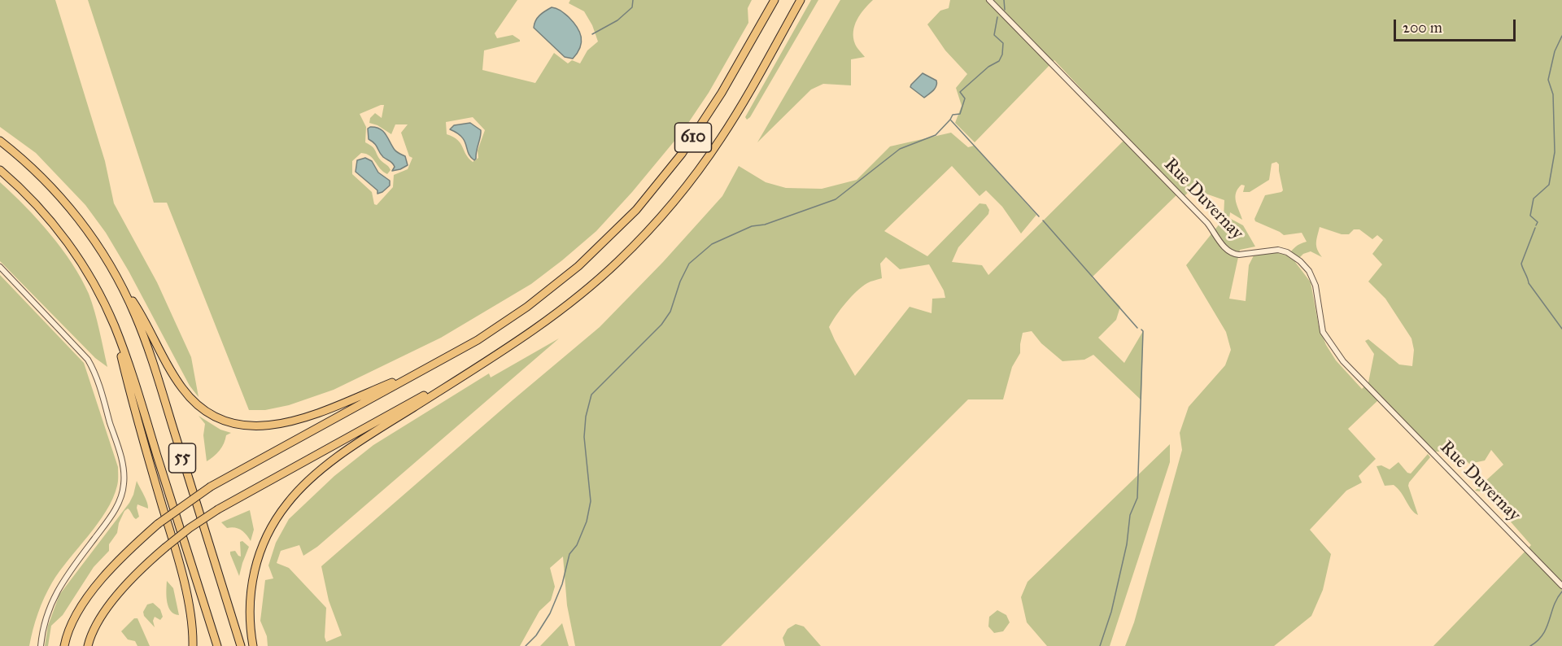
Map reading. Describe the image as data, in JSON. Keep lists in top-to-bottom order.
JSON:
{
  "streets": {
    "highway": ["610", "55"],
    "street": ["Rue Duvernay"]
  },
  "scale_bar": "200 m"
}
